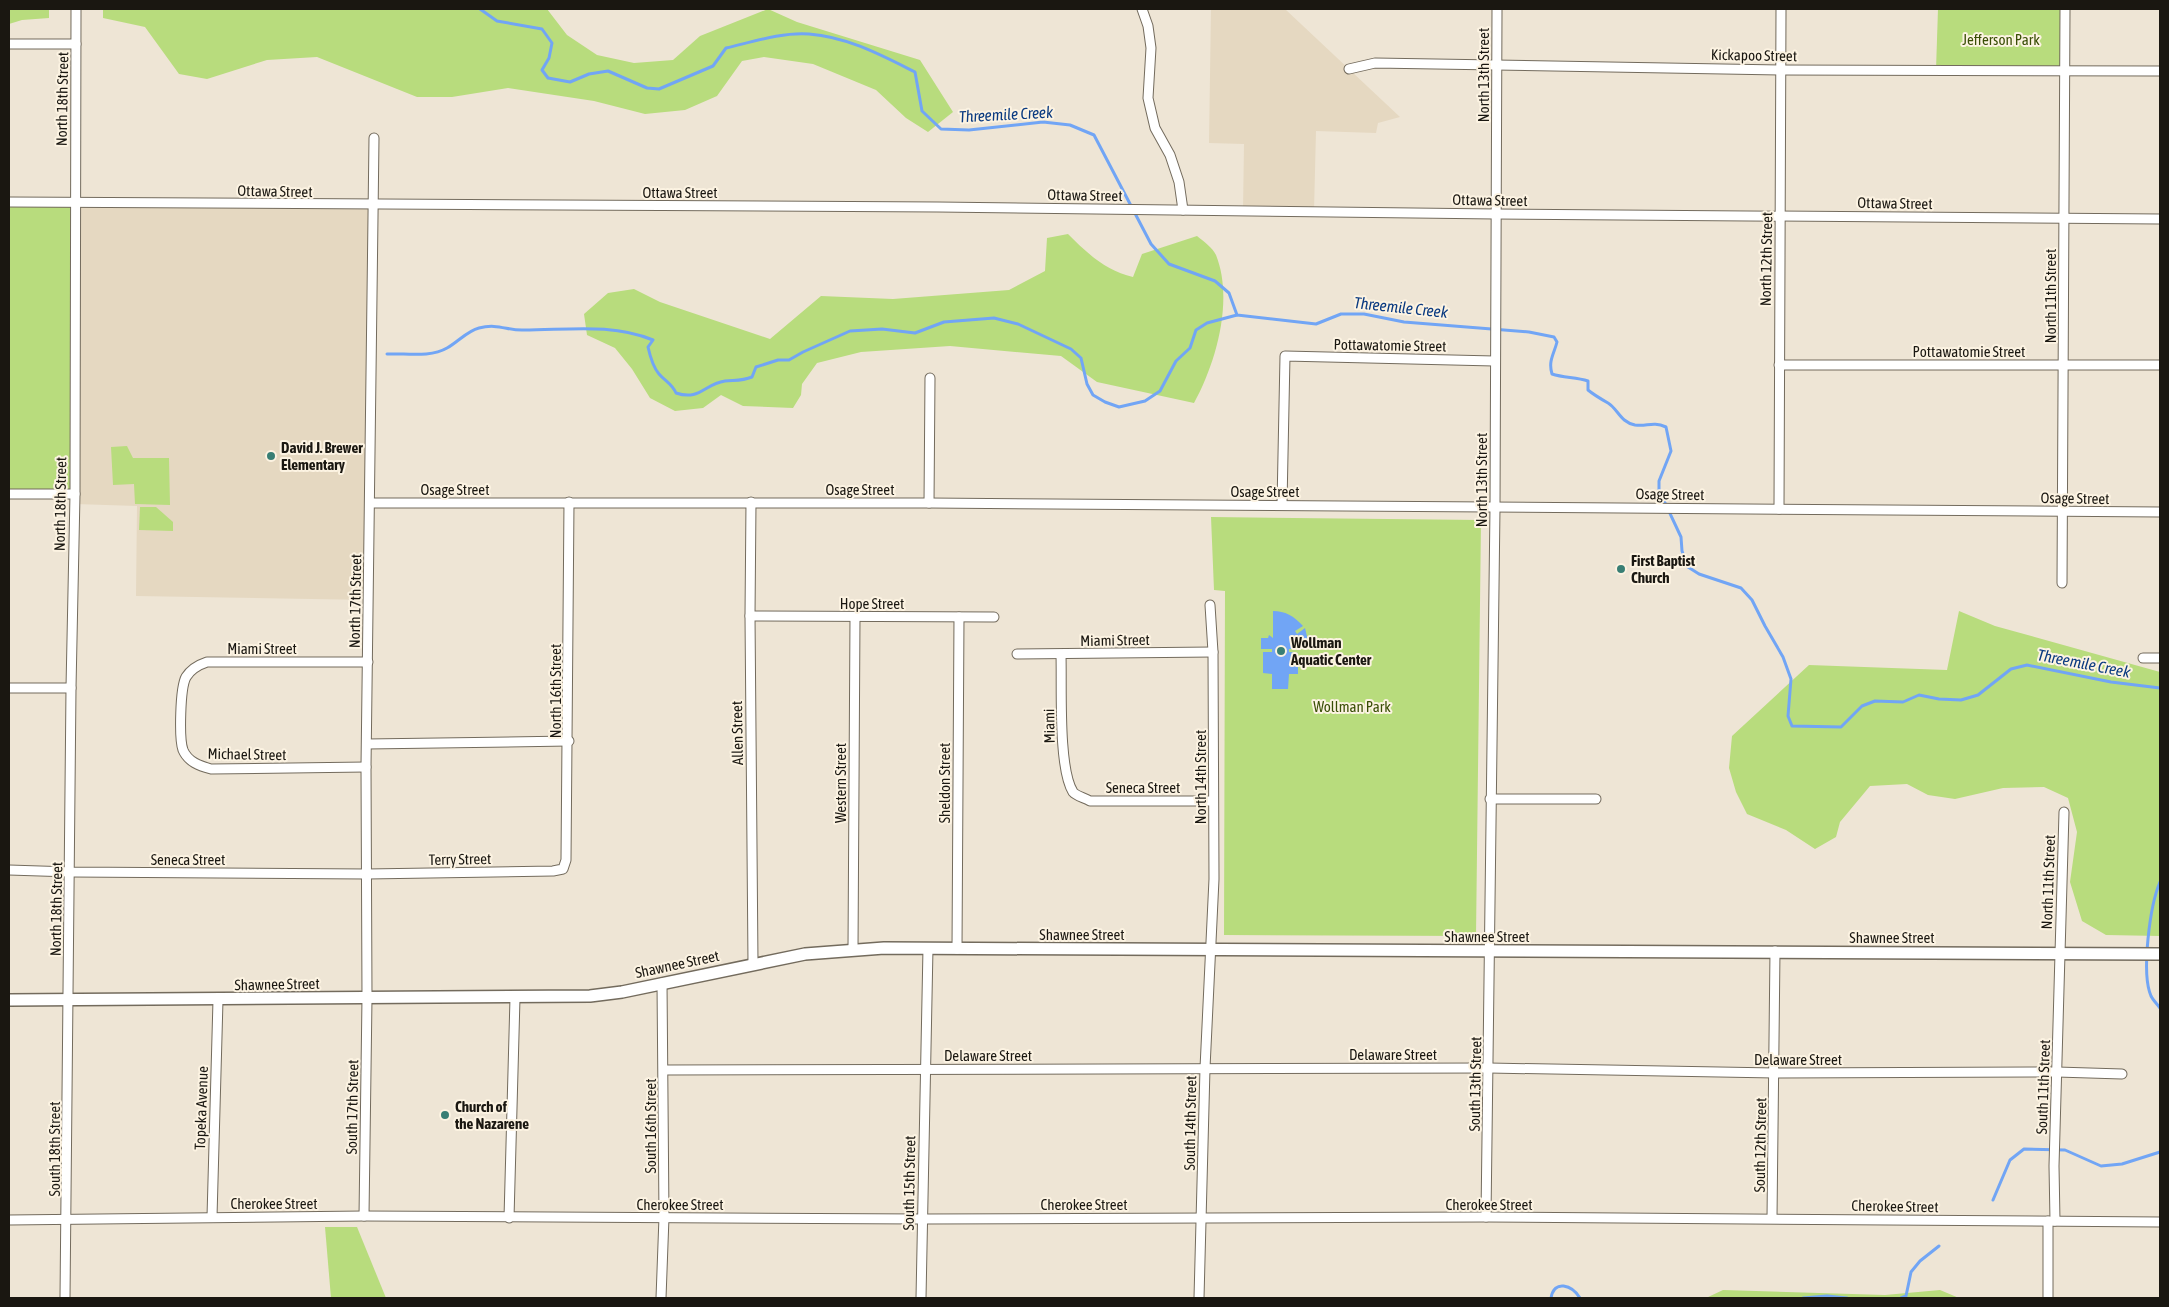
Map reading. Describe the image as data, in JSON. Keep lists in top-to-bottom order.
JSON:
{
  "streets": {
    "street": [
      "Kickapoo Street",
      "North 13th Street",
      "North 18th Street",
      "Ottawa Street",
      "North 12th Street",
      "North 11th Street",
      "Pottawatomie Street",
      "Osage Street",
      "North 17th Street",
      "Hope Street",
      "Miami Street",
      "North 16th Street",
      "Miami",
      "Allen Street",
      "Michael Street",
      "North 14th Street",
      "Western Street",
      "Sheldon Street",
      "Seneca Street",
      "Terry Street",
      "Shawnee Street",
      "Delaware Street",
      "South 13th Street",
      "South 11th Street",
      "South 17th Street",
      "Topeka Avenue",
      "South 14th Street",
      "South 16th Street",
      "South 12th Street",
      "South 18th Street",
      "South 15th Street",
      "Cherokee Street"
    ]
  },
  "crossings": [
    ["Kickapoo Street", "North 13th Street"],
    ["Kickapoo Street", "North 12th Street"],
    ["Kickapoo Street", "North 11th Street"],
    ["North 13th Street", "Ottawa Street"],
    ["North 13th Street", "Pottawatomie Street"],
    ["North 13th Street", "Osage Street"],
    ["North 13th Street", "Shawnee Street"],
    ["North 13th Street", "South 13th Street"],
    ["North 18th Street", "Ottawa Street"],
    ["North 18th Street", "Seneca Street"],
    ["North 18th Street", "Shawnee Street"],
    ["North 18th Street", "South 18th Street"],
    ["Ottawa Street", "North 12th Street"],
    ["Ottawa Street", "North 11th Street"],
    ["Ottawa Street", "North 17th Street"],
    ["North 12th Street", "Pottawatomie Street"],
    ["North 12th Street", "Osage Street"],
    ["North 11th Street", "Pottawatomie Street"],
    ["North 11th Street", "Osage Street"],
    ["North 11th Street", "Shawnee Street"],
    ["North 11th Street", "South 11th Street"],
    ["Pottawatomie Street", "Osage Street"],
    ["Osage Street", "North 17th Street"],
    ["Osage Street", "North 16th Street"],
    ["Osage Street", "Allen Street"],
    ["North 17th Street", "Miami Street"],
    ["North 17th Street", "Michael Street"],
    ["North 17th Street", "Seneca Street"],
    ["North 17th Street", "Terry Street"],
    ["North 17th Street", "Shawnee Street"],
    ["North 17th Street", "South 17th Street"],
    ["Hope Street", "Allen Street"],
    ["Hope Street", "Western Street"],
    ["Hope Street", "Sheldon Street"],
    ["Miami Street", "Miami"],
    ["Miami Street", "Michael Street"],
    ["Miami Street", "North 14th Street"],
    ["North 16th Street", "Terry Street"],
    ["Miami", "Seneca Street"],
    ["Allen Street", "Shawnee Street"],
    ["North 14th Street", "Seneca Street"],
    ["North 14th Street", "Shawnee Street"],
    ["North 14th Street", "South 14th Street"],
    ["Western Street", "Shawnee Street"],
    ["Sheldon Street", "Shawnee Street"],
    ["Seneca Street", "Terry Street"],
    ["Shawnee Street", "South 13th Street"],
    ["Shawnee Street", "South 11th Street"],
    ["Shawnee Street", "South 17th Street"],
    ["Shawnee Street", "Topeka Avenue"],
    ["Shawnee Street", "South 14th Street"],
    ["Shawnee Street", "South 16th Street"],
    ["Shawnee Street", "South 12th Street"],
    ["Shawnee Street", "South 18th Street"],
    ["Shawnee Street", "South 15th Street"],
    ["Delaware Street", "South 13th Street"],
    ["Delaware Street", "South 11th Street"],
    ["Delaware Street", "South 14th Street"],
    ["Delaware Street", "South 16th Street"],
    ["Delaware Street", "South 12th Street"],
    ["Delaware Street", "South 15th Street"],
    ["South 13th Street", "Cherokee Street"],
    ["South 11th Street", "Cherokee Street"],
    ["South 17th Street", "Cherokee Street"],
    ["Topeka Avenue", "Cherokee Street"],
    ["South 14th Street", "Cherokee Street"],
    ["South 16th Street", "Cherokee Street"],
    ["South 12th Street", "Cherokee Street"],
    ["South 18th Street", "Cherokee Street"],
    ["South 15th Street", "Cherokee Street"]
  ],
  "water": ["Threemile Creek"],
  "parks": ["Jefferson Park", "Wollman Park"],
  "places": [
    "David J. Brewer Elementary",
    "First Baptist Church",
    "Wollman Aquatic Center",
    "Church of the Nazarene"
  ]
}
